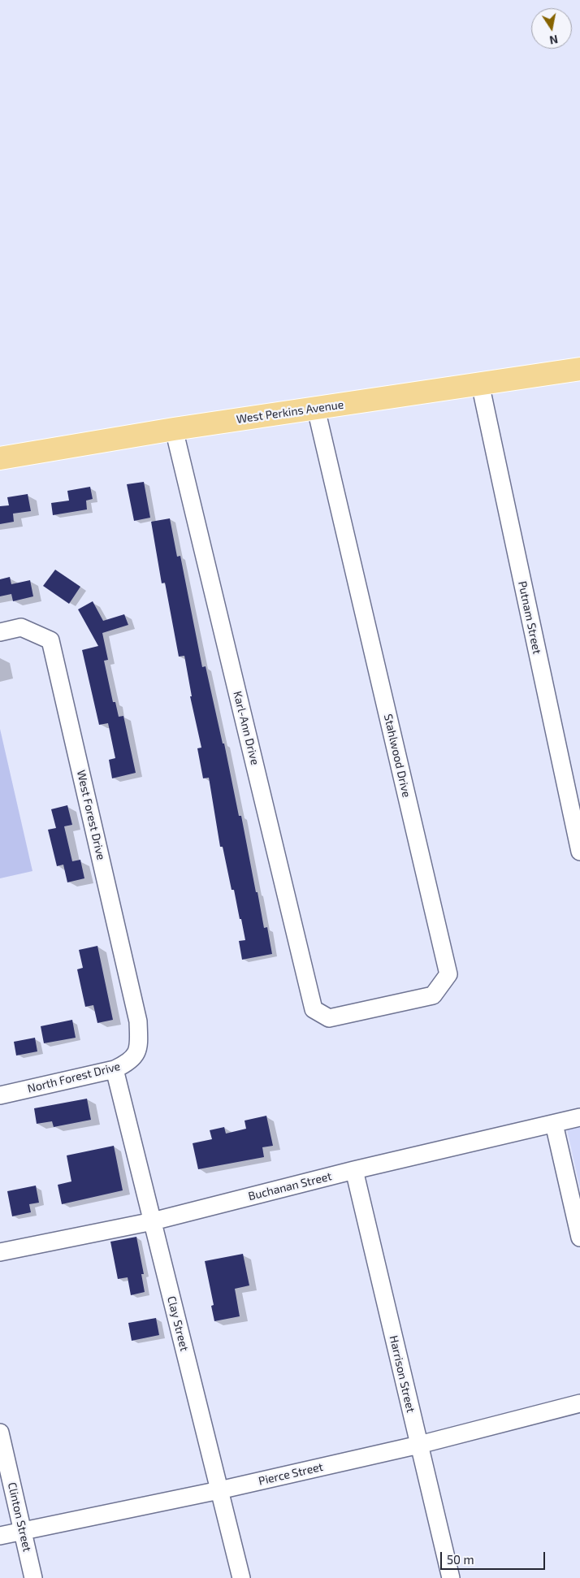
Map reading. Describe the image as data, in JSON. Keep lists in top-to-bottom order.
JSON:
{
  "streets": {
    "main road": ["West Perkins Avenue"],
    "street": [
      "Putnam Street",
      "Karl-Ann Drive",
      "Stahlwood Drive",
      "West Forest Drive",
      "North Forest Drive",
      "Buchanan Street",
      "Clay Street",
      "Harrison Street",
      "Pierce Street",
      "Clinton Street"
    ]
  },
  "crossings": [
    ["West Perkins Avenue", "Putnam Street"],
    ["West Perkins Avenue", "Karl-Ann Drive"],
    ["West Perkins Avenue", "Stahlwood Drive"],
    ["Karl-Ann Drive", "Stahlwood Drive"],
    ["West Forest Drive", "North Forest Drive"],
    ["North Forest Drive", "Clay Street"],
    ["Buchanan Street", "Clay Street"],
    ["Buchanan Street", "Harrison Street"],
    ["Clay Street", "Pierce Street"],
    ["Harrison Street", "Pierce Street"],
    ["Pierce Street", "Clinton Street"]
  ],
  "scale_bar": "50 m",
  "north": "bottom"
}
